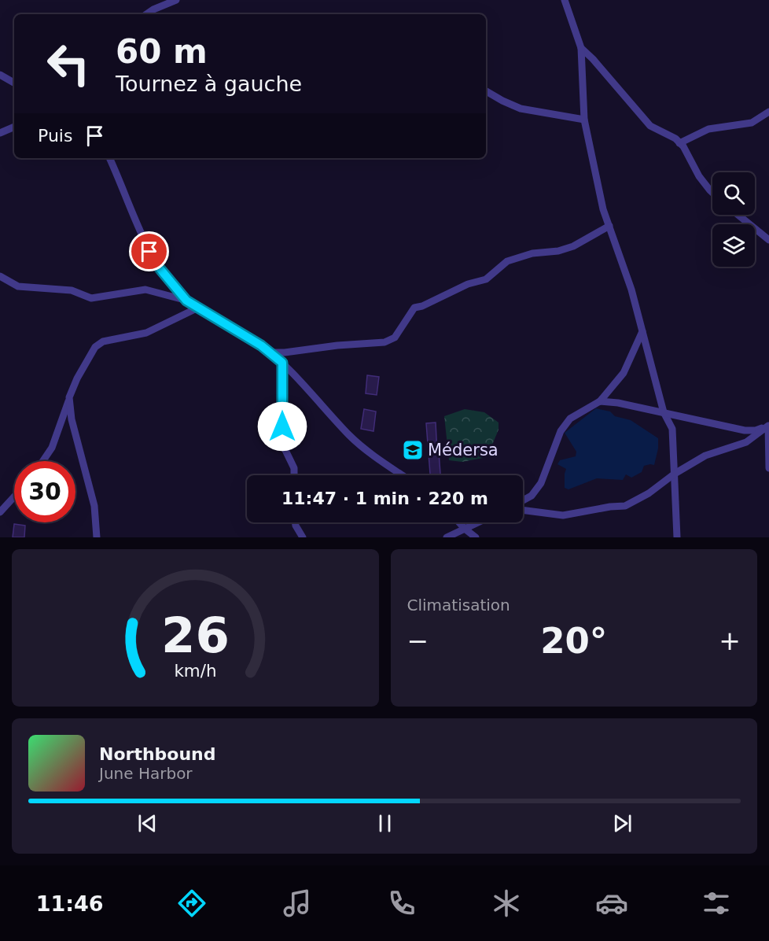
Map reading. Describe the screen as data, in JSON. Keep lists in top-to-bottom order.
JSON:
{
  "places": {
    "school or university": ["Médersa"]
  },
  "page": {
    "turn": ["60 m", "Tournez à gauche"],
    "then": "Puis",
    "limit": "30",
    "trip": "11:47 · 1 min · 220 m",
    "tile": "Climatisation",
    "heat": ["−", "20°", "+"],
    "song": ["Northbound", "June Harbor"],
    "tabs": "11:46",
    "gauge": ["26", "km/h"]
  }
}
